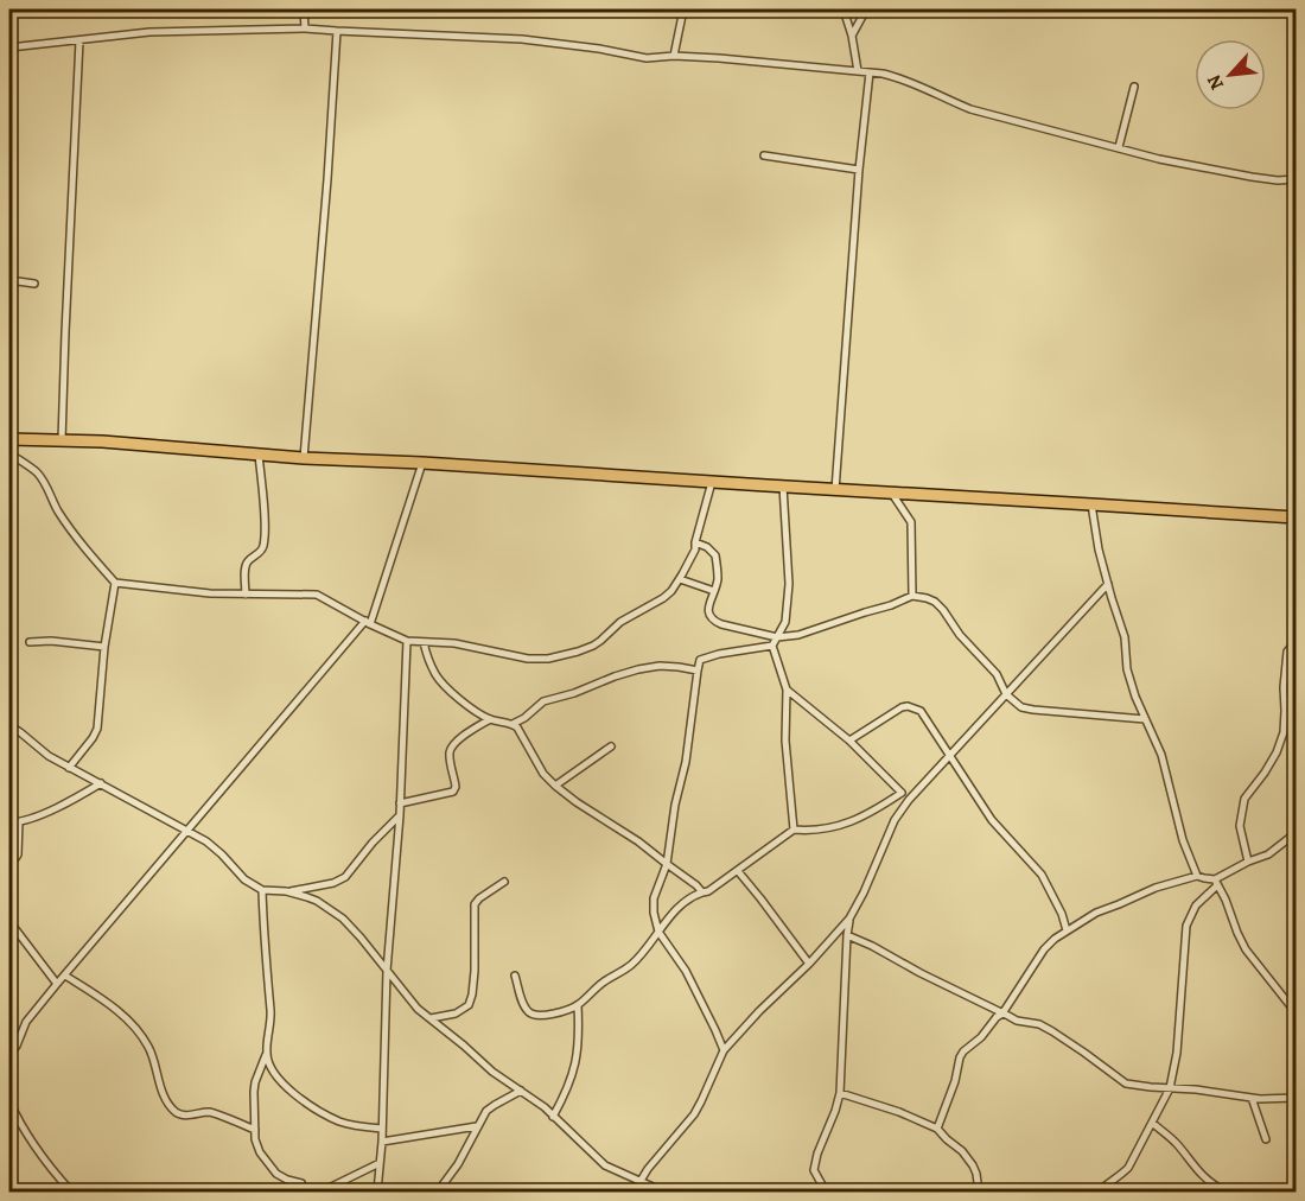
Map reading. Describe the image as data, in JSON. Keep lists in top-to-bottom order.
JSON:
{
  "north": "bottom left"
}
